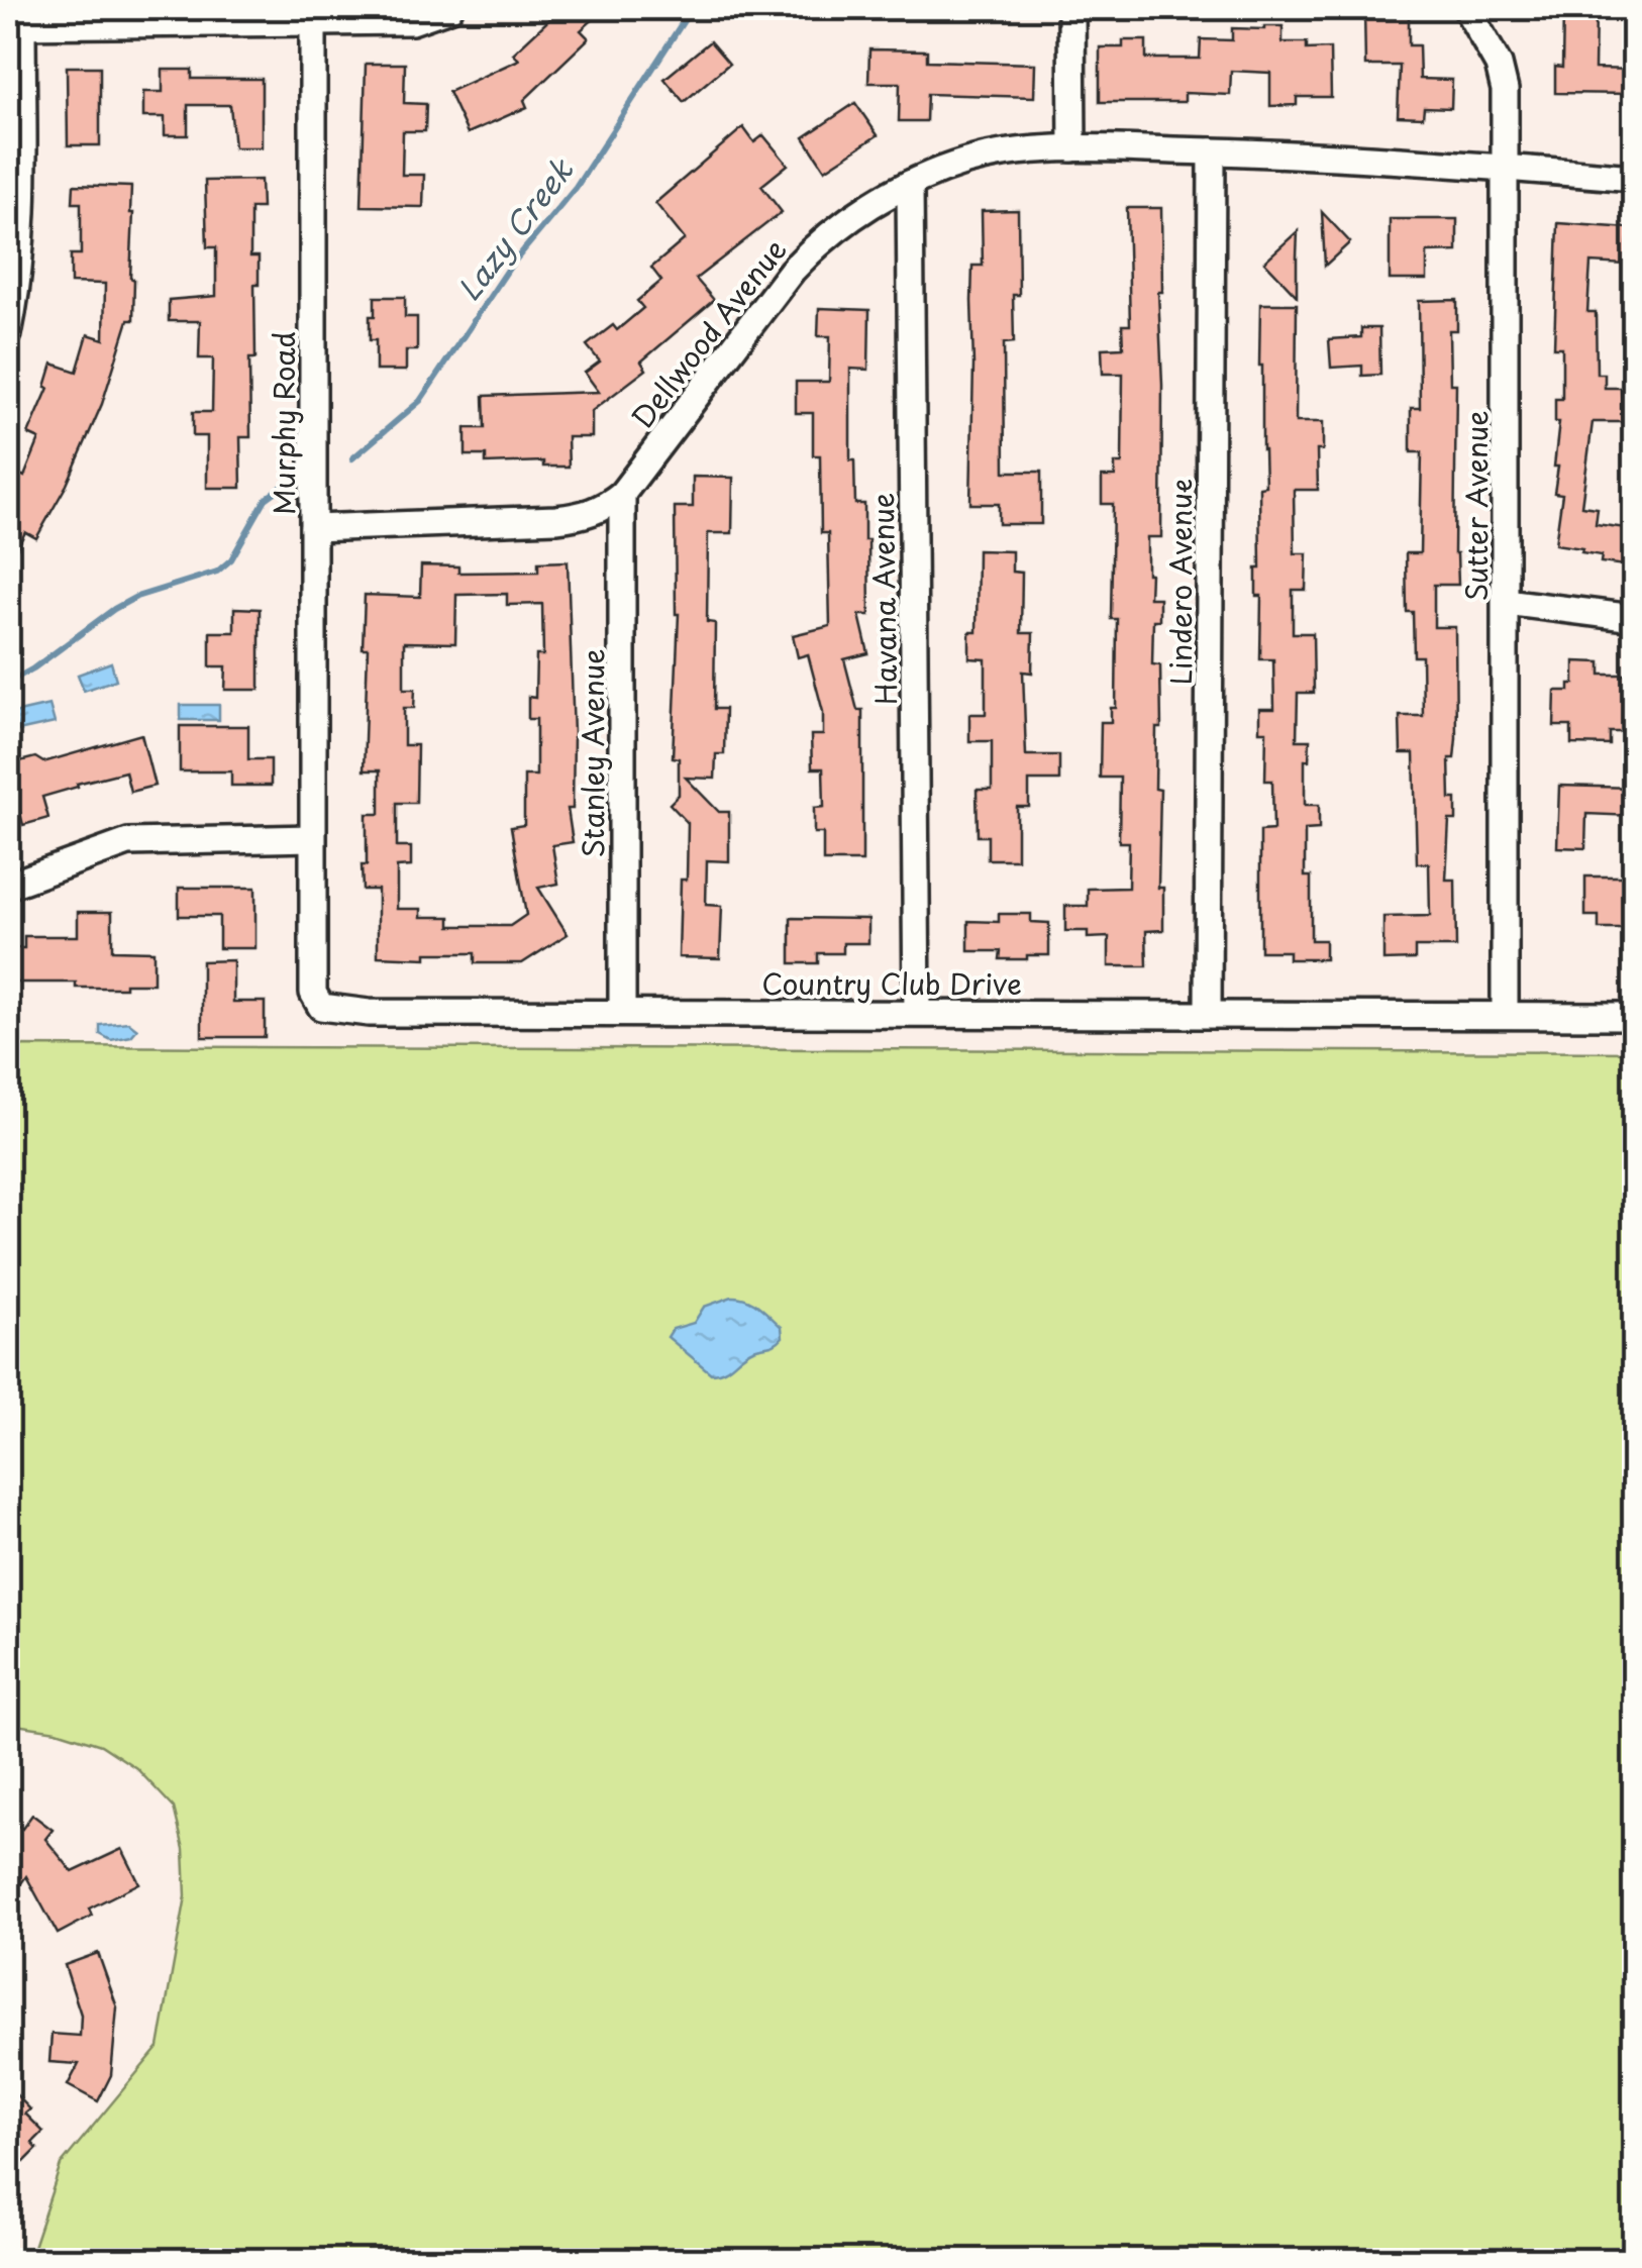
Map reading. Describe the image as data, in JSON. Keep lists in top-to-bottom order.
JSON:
{
  "streets": {
    "street": [
      "Dellwood Avenue",
      "Murphy Road",
      "Sutter Avenue",
      "Lindero Avenue",
      "Havana Avenue",
      "Stanley Avenue",
      "Country Club Drive"
    ]
  },
  "crossings": [
    ["Dellwood Avenue", "Murphy Road"],
    ["Dellwood Avenue", "Sutter Avenue"],
    ["Dellwood Avenue", "Lindero Avenue"],
    ["Dellwood Avenue", "Havana Avenue"],
    ["Dellwood Avenue", "Stanley Avenue"],
    ["Murphy Road", "Country Club Drive"],
    ["Sutter Avenue", "Country Club Drive"],
    ["Lindero Avenue", "Country Club Drive"],
    ["Havana Avenue", "Country Club Drive"],
    ["Stanley Avenue", "Country Club Drive"]
  ],
  "water": ["Lazy Creek"]
}
